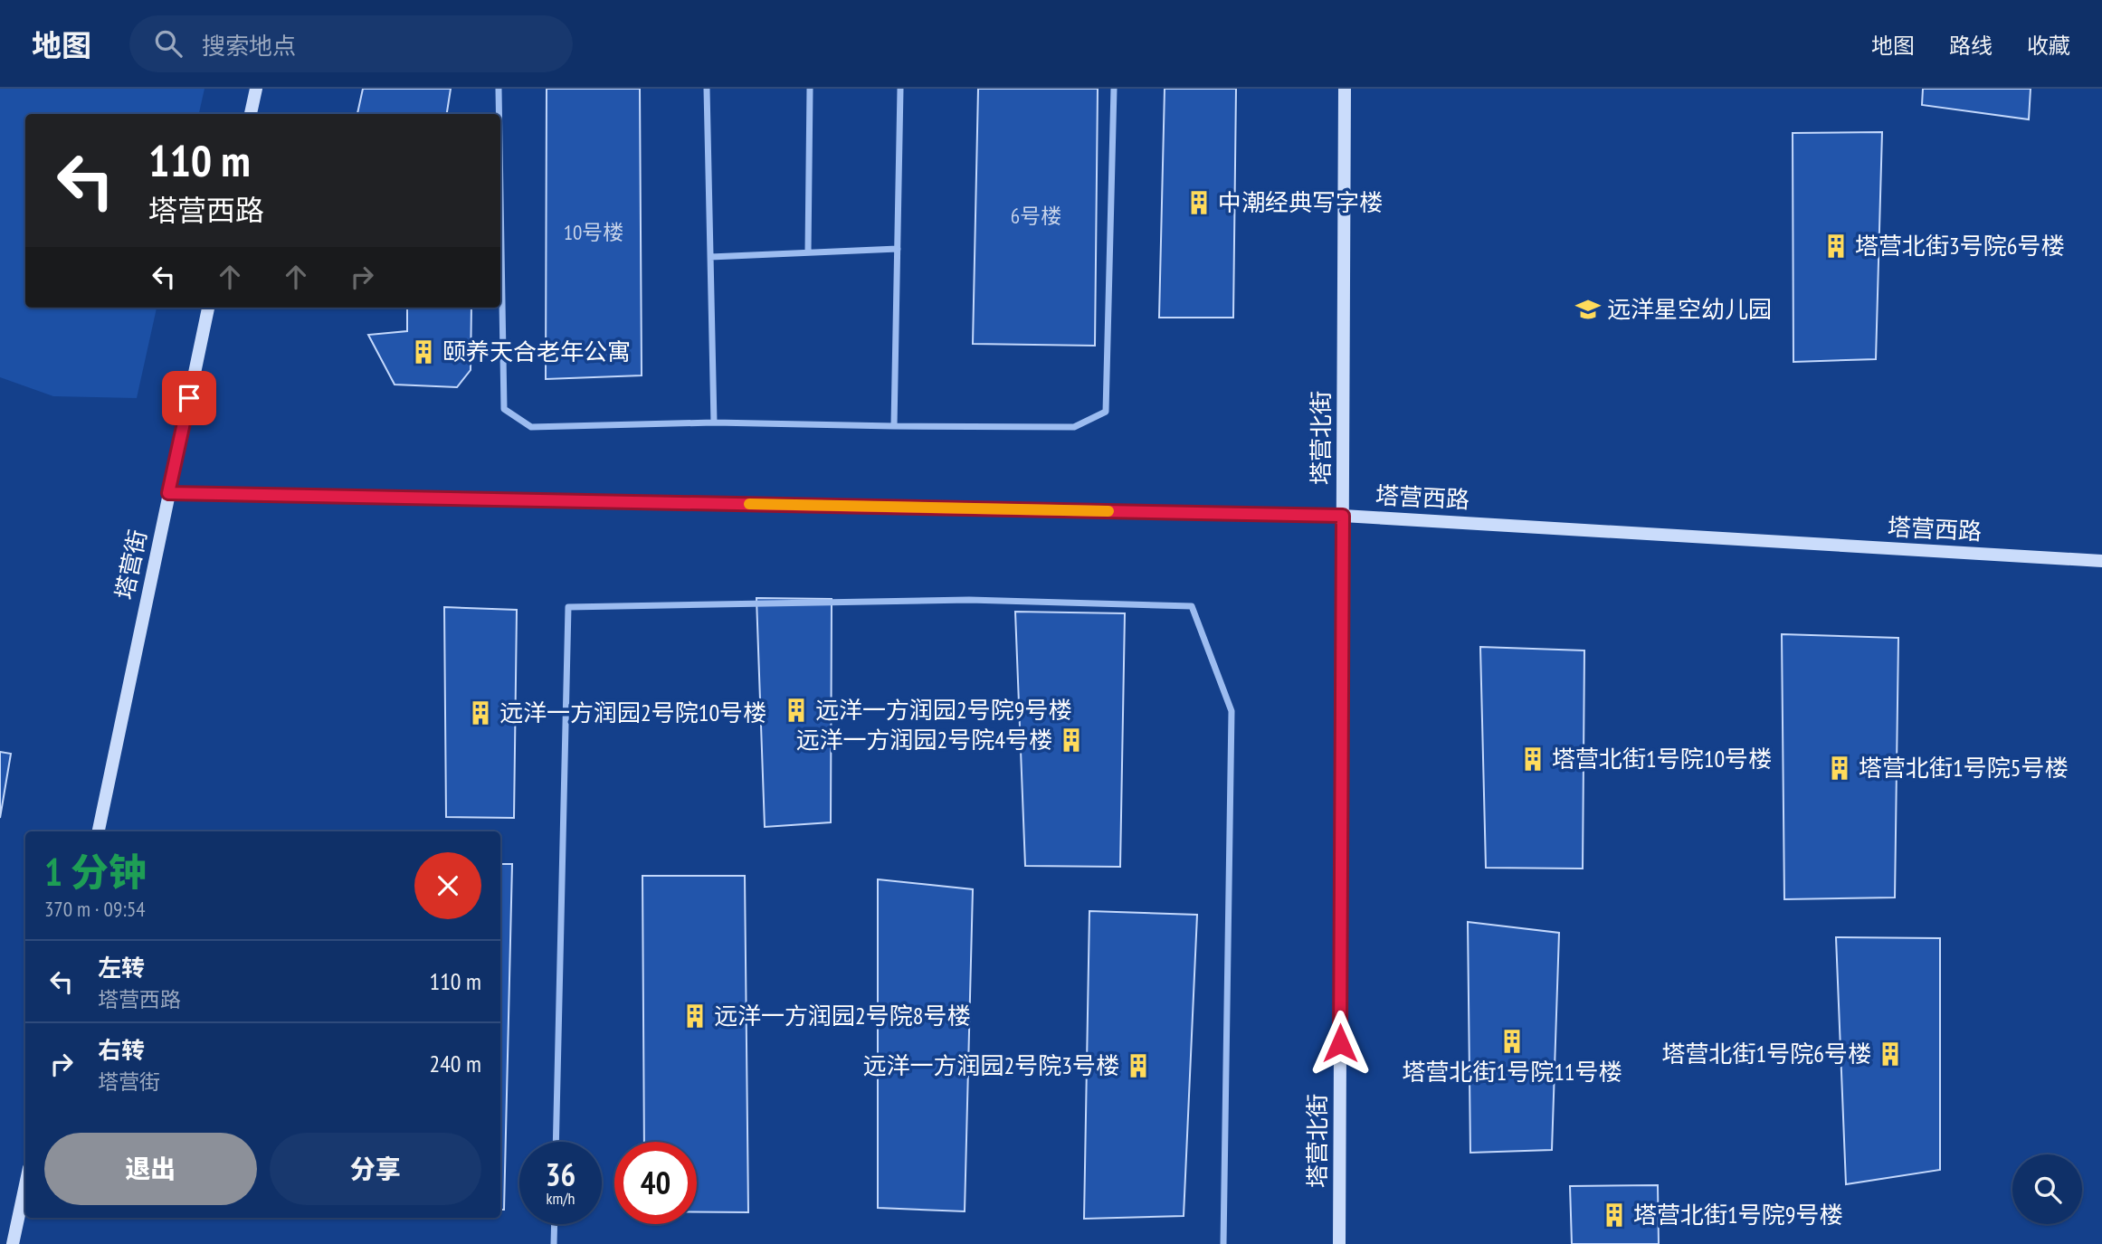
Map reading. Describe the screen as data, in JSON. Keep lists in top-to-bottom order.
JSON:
{
  "streets": {
    "street": ["塔营北街", "塔营西路", "塔营街"]
  },
  "crossings": [
    ["塔营北街", "塔营西路"],
    ["塔营西路", "塔营街"]
  ],
  "places": {
    "building": [
      "中潮经典写字楼",
      "塔营北街3号院6号楼",
      "颐养天合老年公寓",
      "远洋一方润园2号院9号楼",
      "远洋一方润园2号院10号楼",
      "远洋一方润园2号院4号楼",
      "塔营北街1号院10号楼",
      "塔营北街1号院5号楼",
      "远洋一方润园2号院8号楼",
      "塔营北街1号院11号楼",
      "塔营北街1号院6号楼",
      "远洋一方润园2号院3号楼",
      "塔营北街1号院9号楼"
    ],
    "school or university": ["远洋星空幼儿园"]
  },
  "house_numbers": ["6号楼", "10号楼"],
  "page": {
    "header": "地图",
    "search": "搜索地点",
    "nav": ["地图", "路线", "收藏"],
    "turn": ["110 m", "塔营西路"],
    "heading": ["1 分钟", "370 m · 09:54"],
    "list": [
      {
        "name": "左转",
        "note": "塔营西路",
        "value": "110 m"
      },
      {
        "name": "右转",
        "note": "塔营街",
        "value": "240 m"
      }
    ],
    "buttons": ["退出", "分享"],
    "speed": "36 km/h",
    "limit": "40"
  }
}
